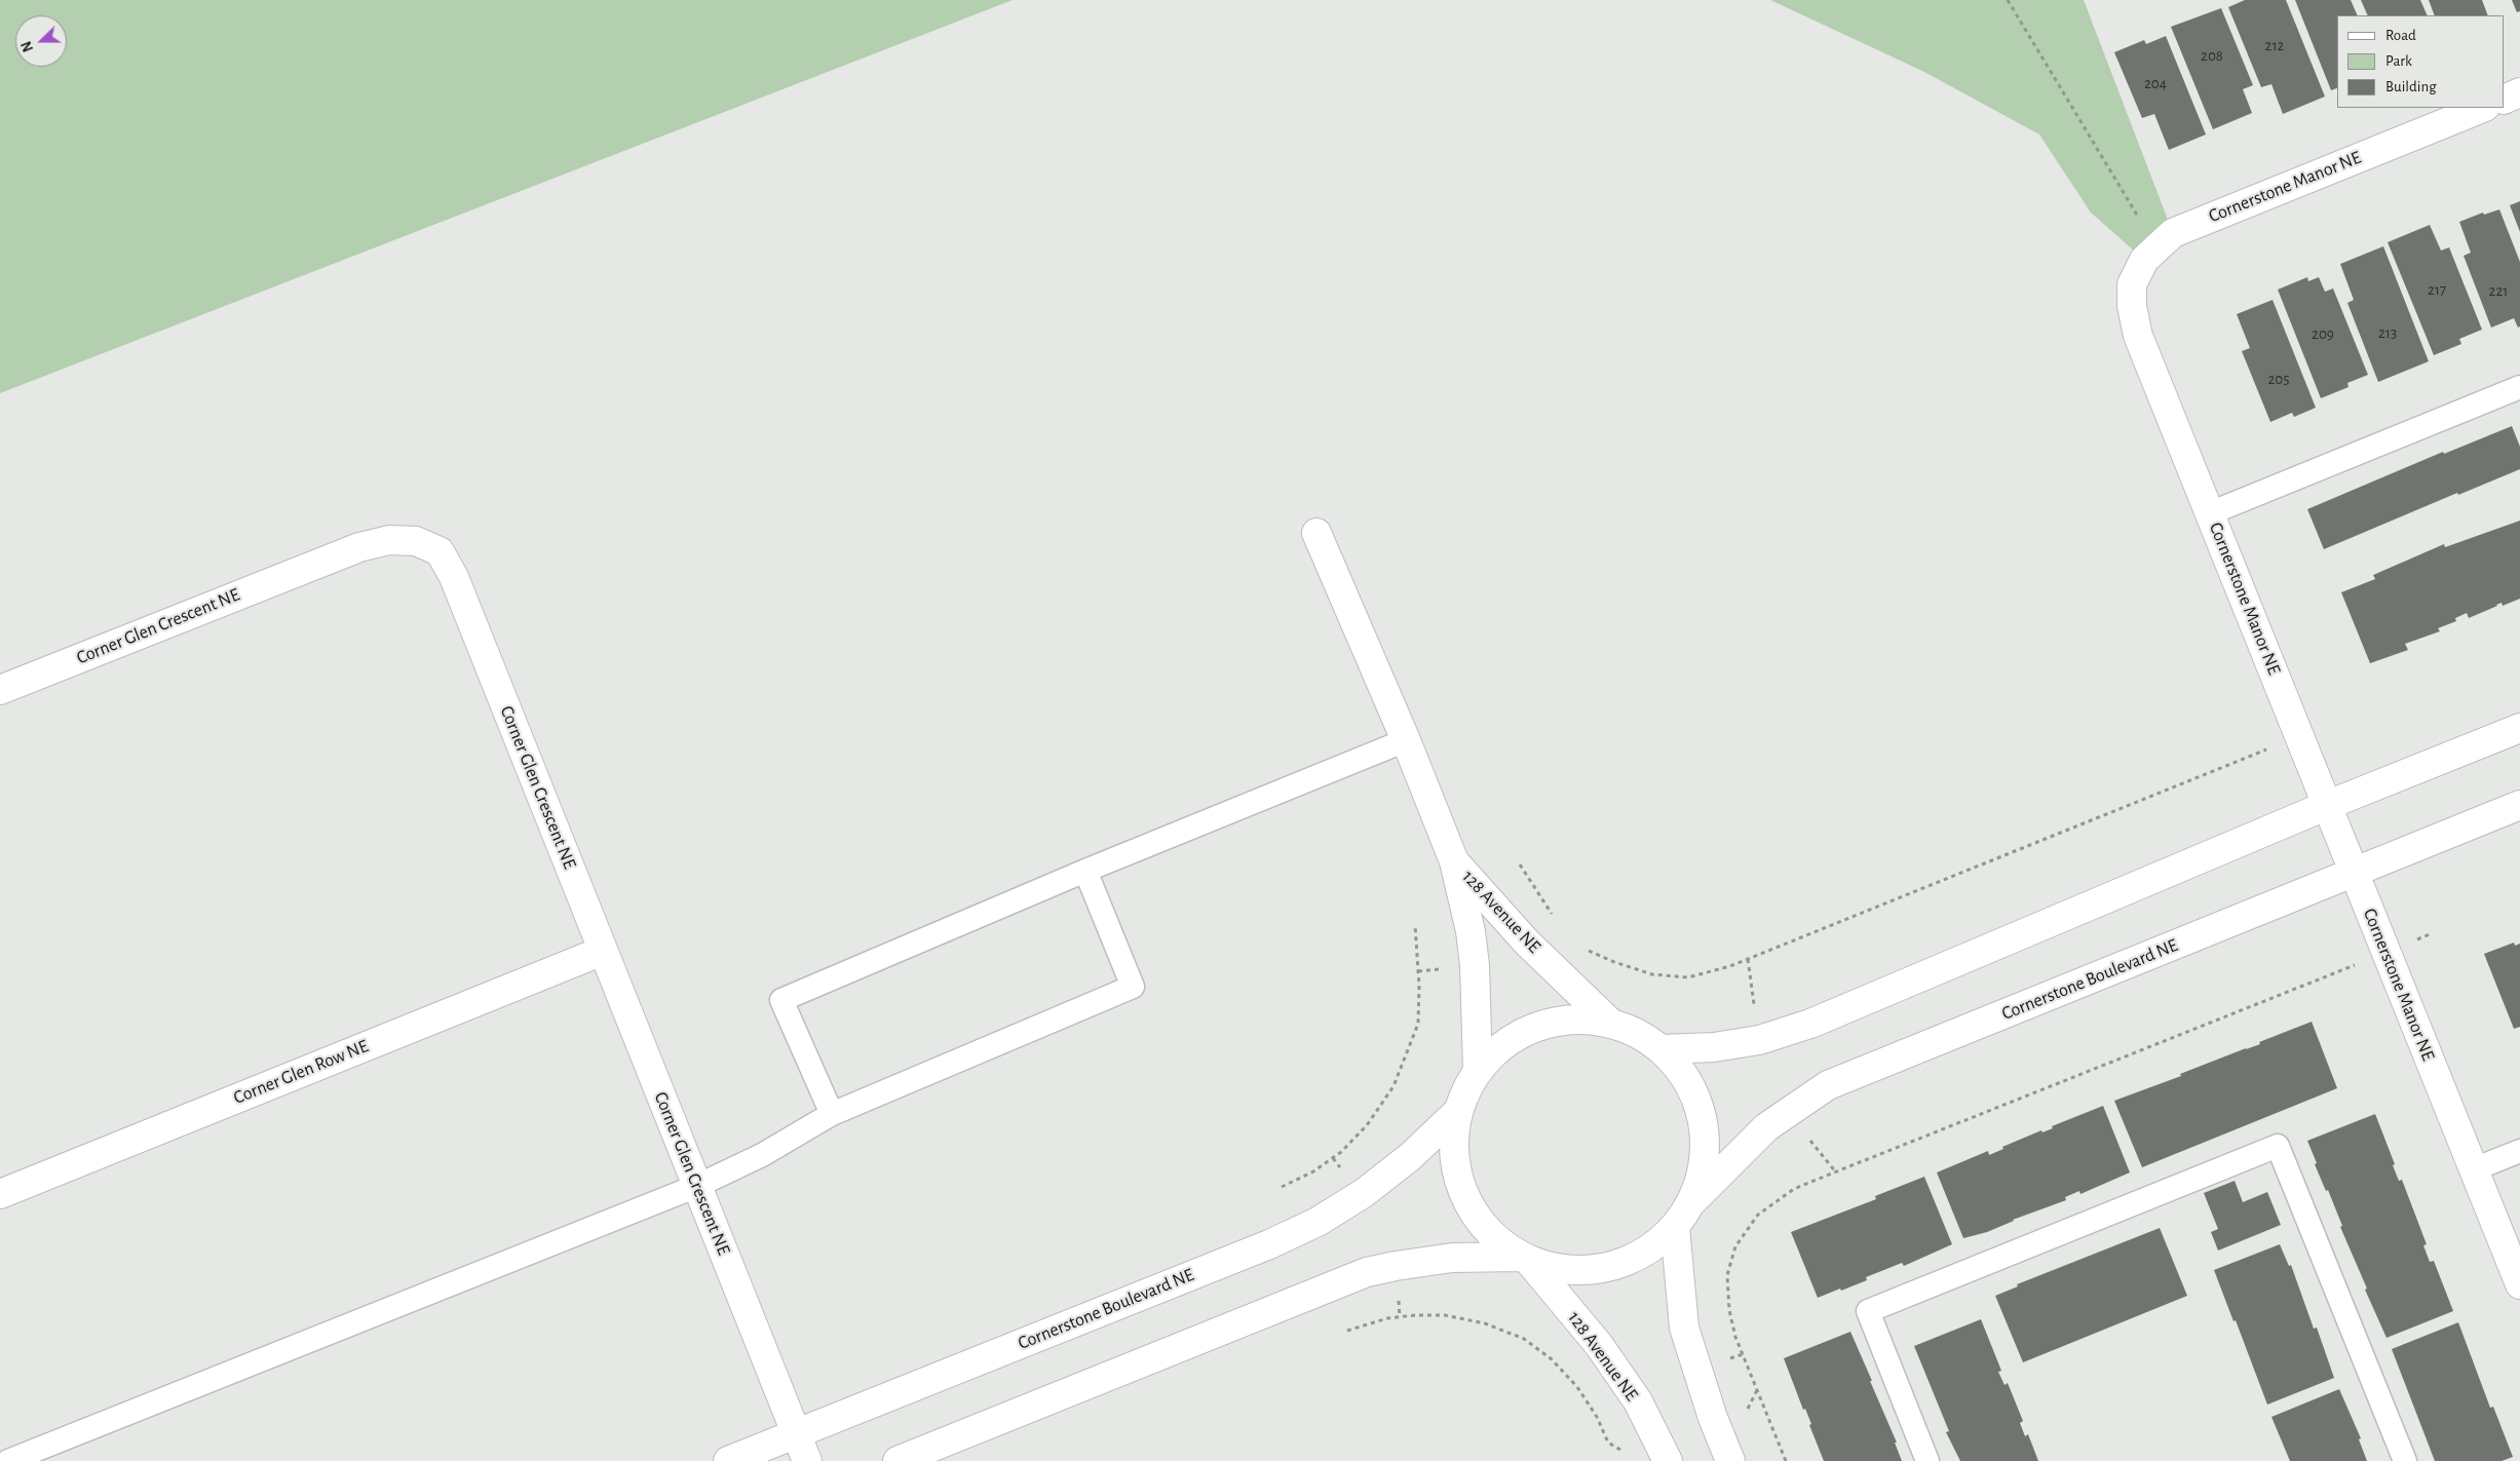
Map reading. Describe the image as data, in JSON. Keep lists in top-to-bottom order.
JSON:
{
  "streets": {
    "street": [
      "Cornerstone Manor NE",
      "Corner Glen Crescent NE",
      "128 Avenue NE",
      "Cornerstone Boulevard NE",
      "Corner Glen Row NE"
    ]
  },
  "crossings": [
    ["Cornerstone Manor NE", "Cornerstone Boulevard NE"],
    ["Corner Glen Crescent NE", "Cornerstone Boulevard NE"],
    ["Corner Glen Crescent NE", "Corner Glen Row NE"]
  ],
  "house_numbers": [
    "212",
    "208",
    "204",
    "217",
    "221",
    "213",
    "209",
    "205"
  ],
  "legend": ["Road", "Park", "Building"],
  "north": "left"
}
